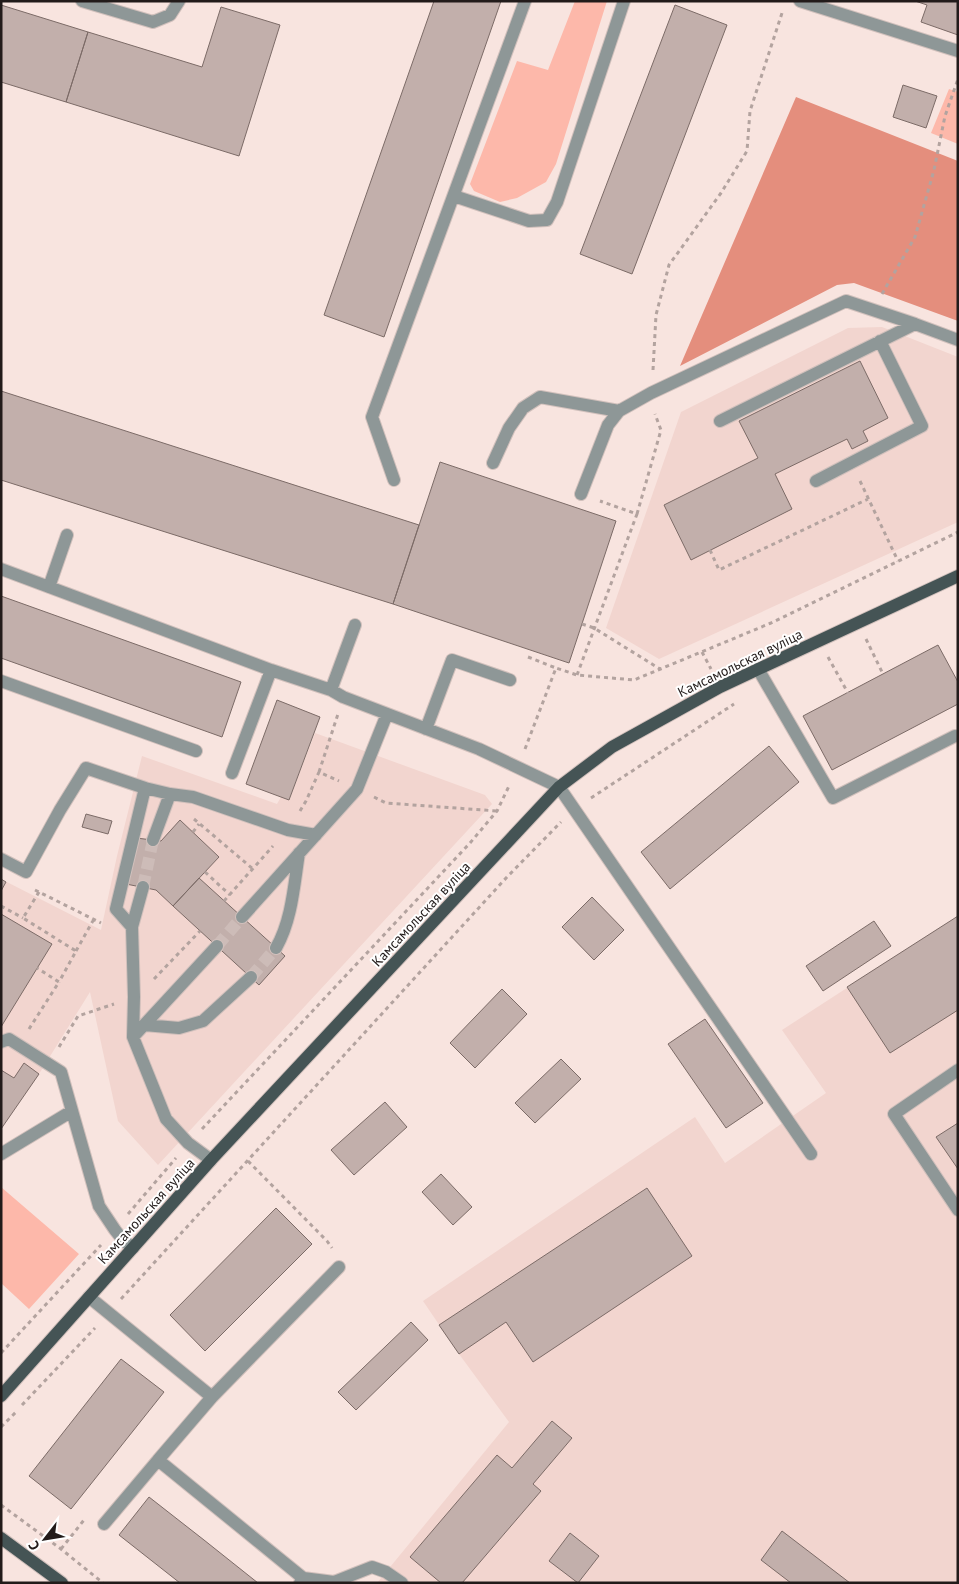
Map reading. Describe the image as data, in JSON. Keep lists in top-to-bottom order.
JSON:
{
  "streets": {
    "main road": ["Камсамольская вуліца"]
  },
  "north": "bottom left"
}
